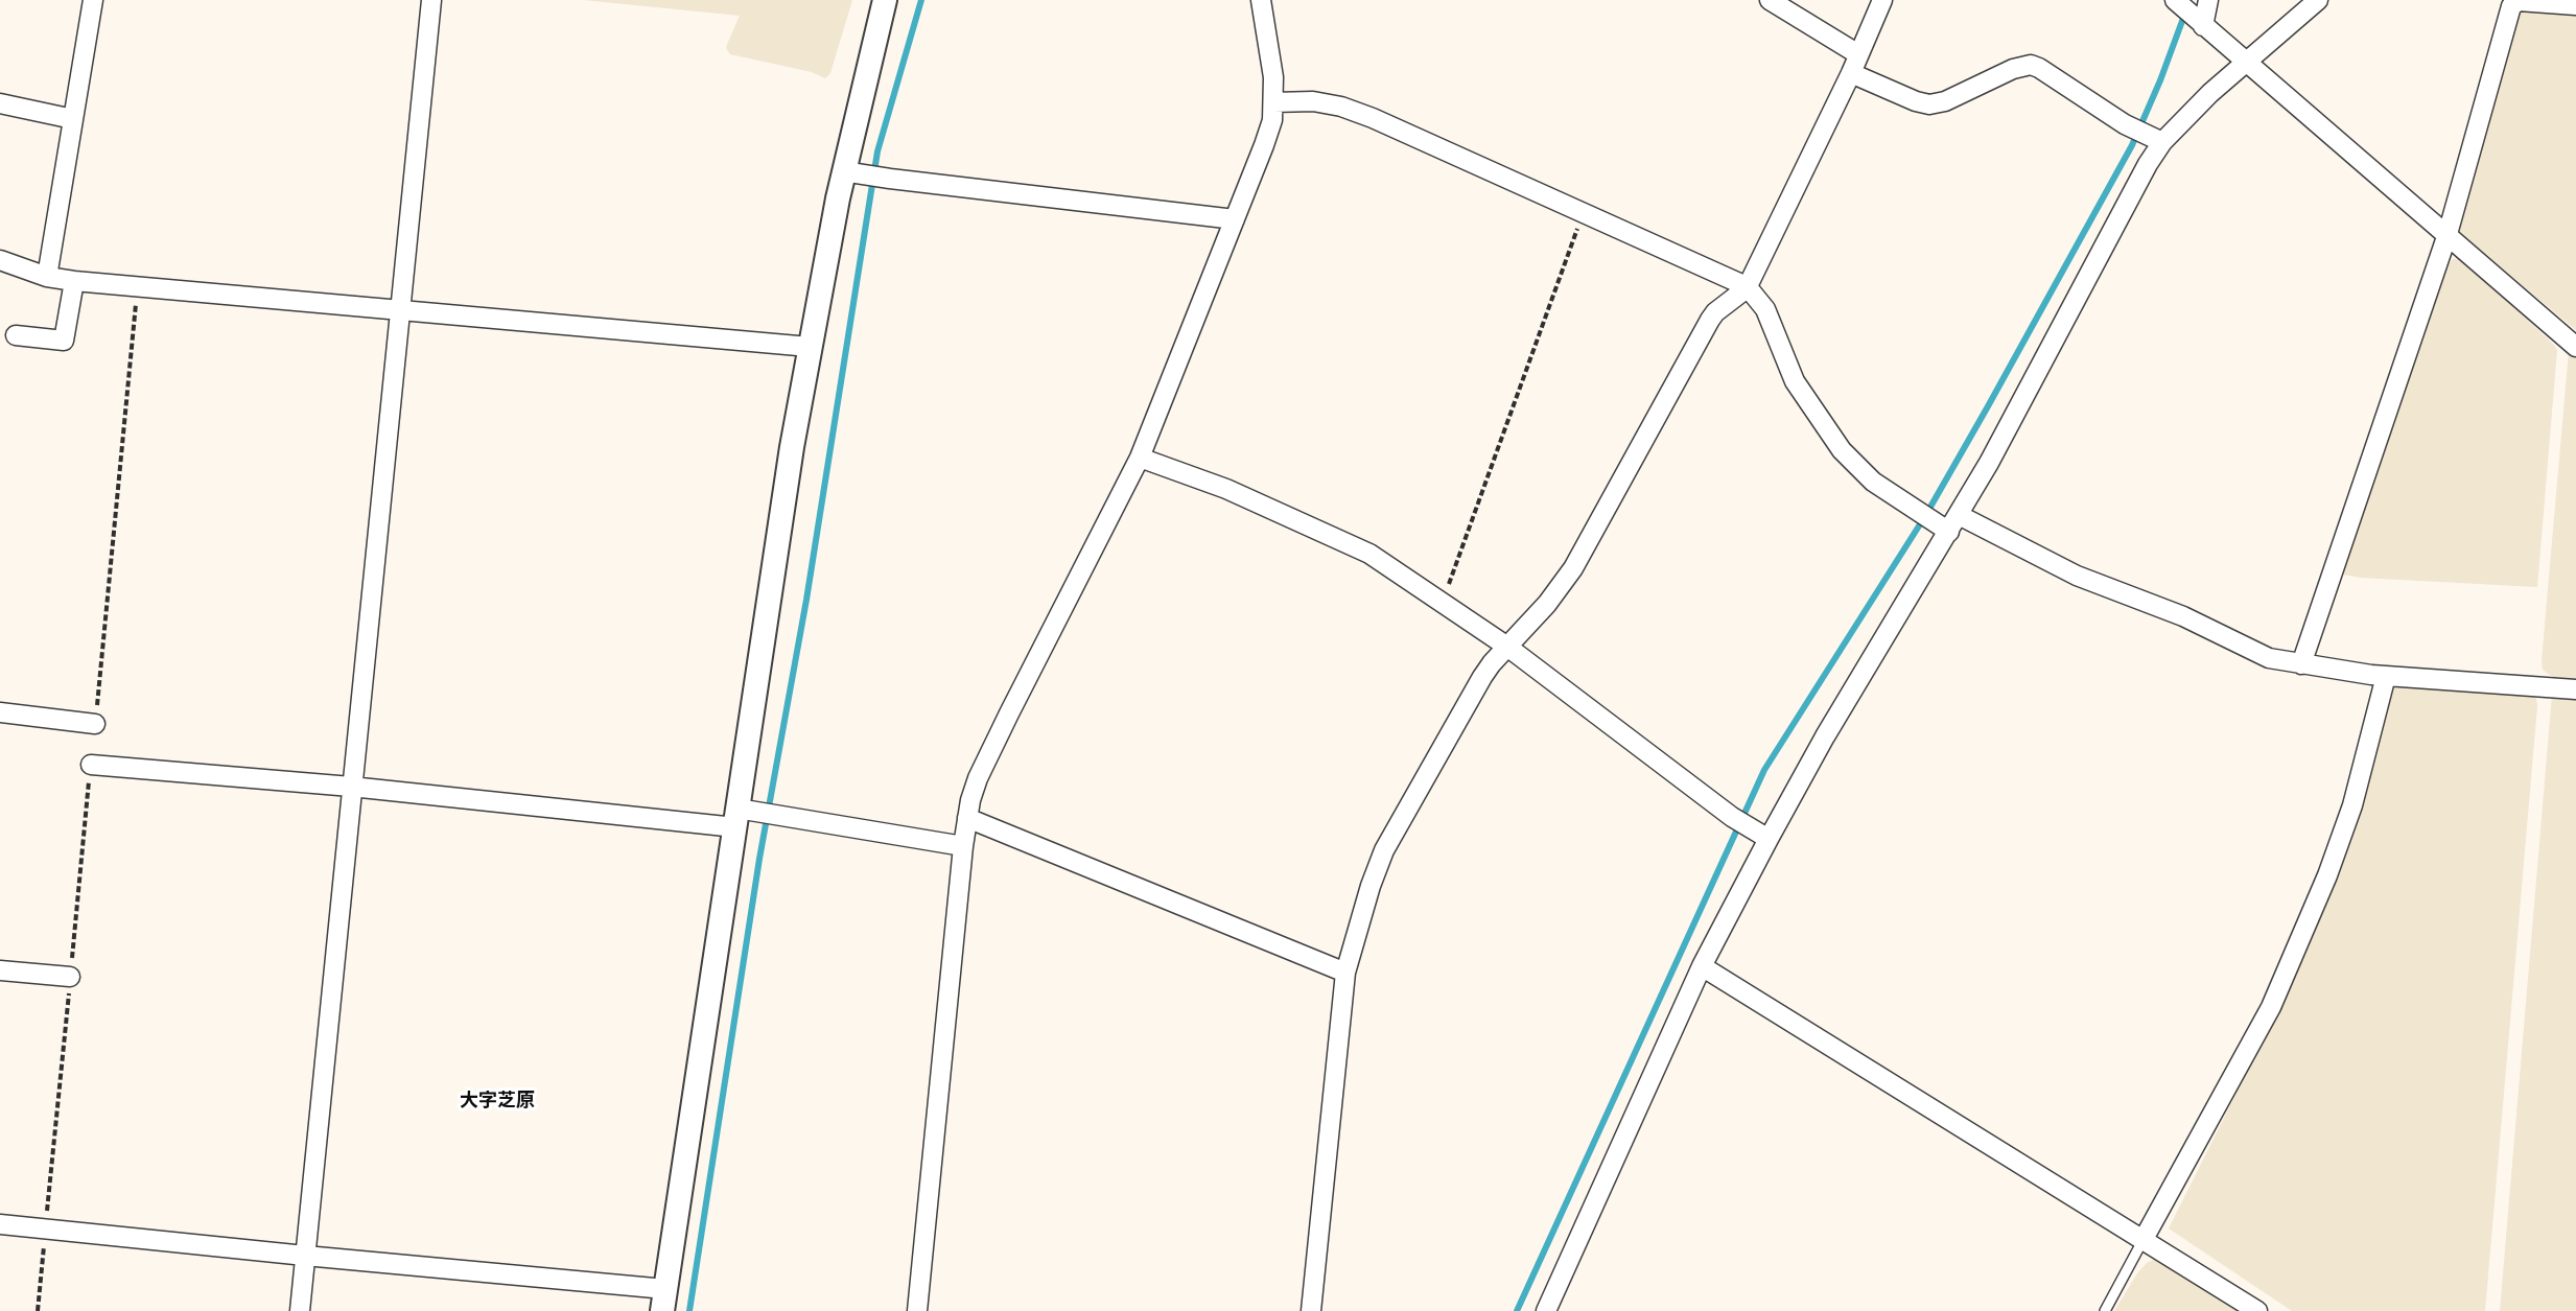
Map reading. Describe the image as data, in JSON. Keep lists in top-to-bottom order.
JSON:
{
  "districts": ["大字芝原"]
}
